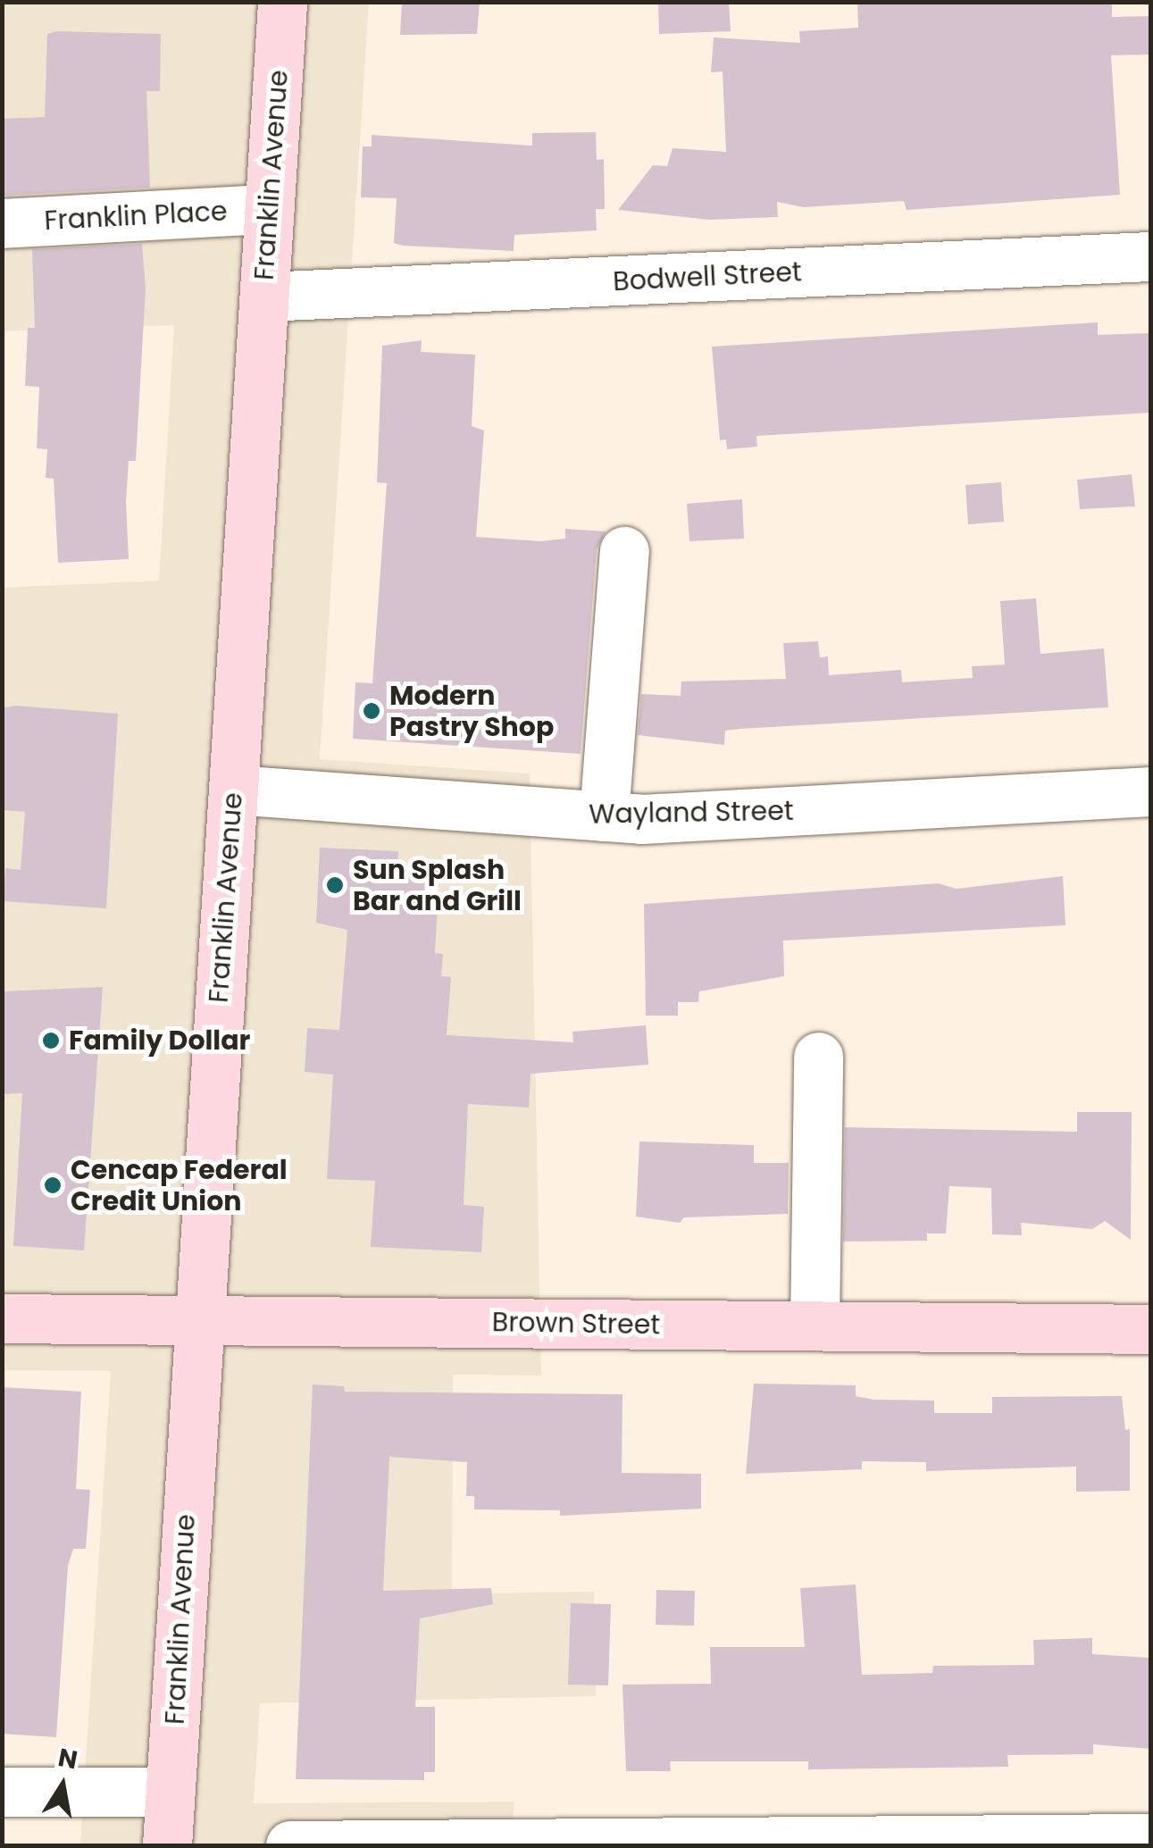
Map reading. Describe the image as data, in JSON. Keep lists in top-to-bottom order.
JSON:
{
  "streets": {
    "main road": ["Franklin Avenue", "Brown Street"],
    "street": ["Franklin Place", "Bodwell Street", "Wayland Street"]
  },
  "crossings": [
    ["Franklin Avenue", "Franklin Place"],
    ["Franklin Avenue", "Bodwell Street"],
    ["Franklin Avenue", "Wayland Street"],
    ["Franklin Avenue", "Brown Street"]
  ],
  "places": [
    "Modern Pastry Shop",
    "Sun Splash Bar and Grill",
    "Family Dollar",
    "Cencap Federal Credit Union"
  ],
  "north": "top"
}
